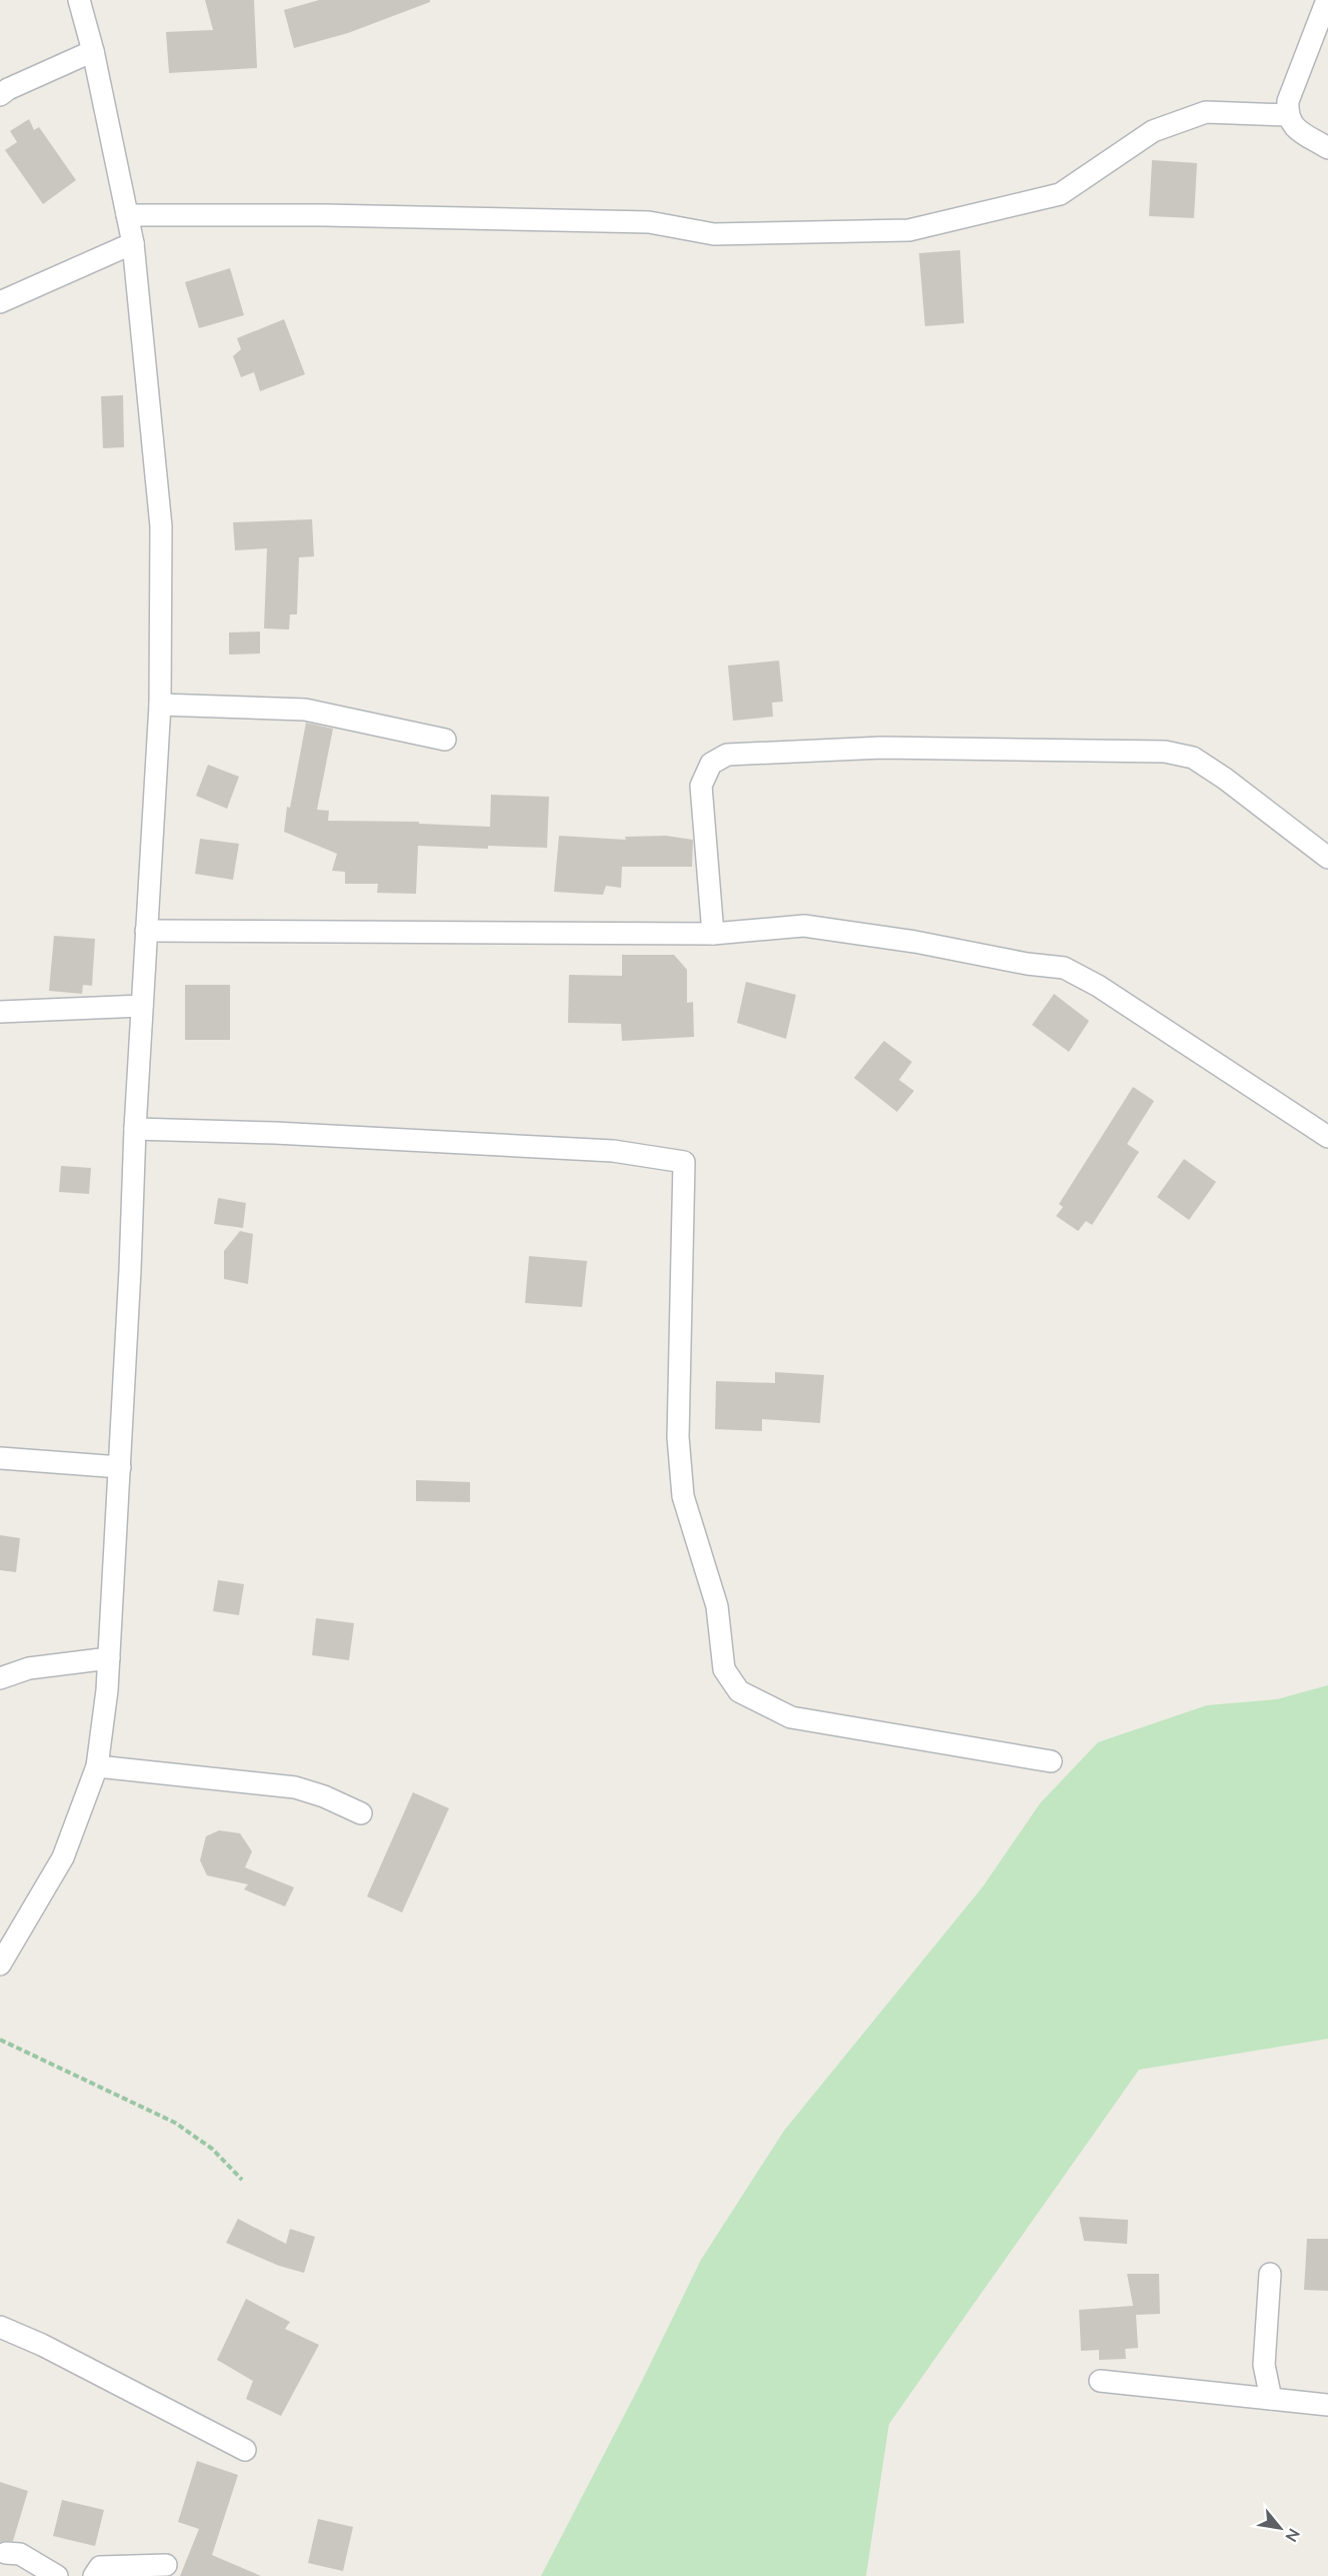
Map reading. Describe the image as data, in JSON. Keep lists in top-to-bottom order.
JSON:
{
  "north": "bottom right"
}
